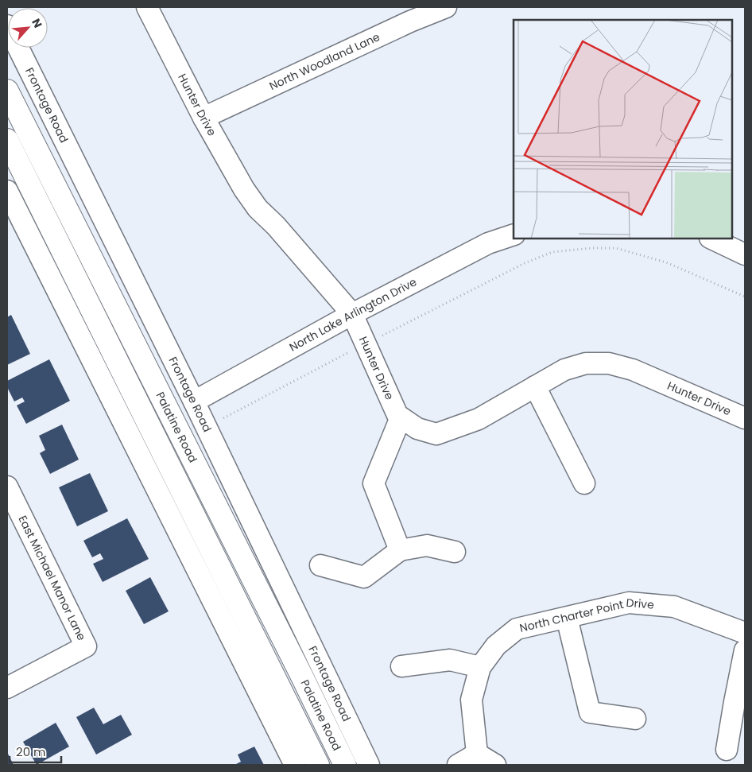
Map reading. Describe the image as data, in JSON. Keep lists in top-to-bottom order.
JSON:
{
  "streets": {
    "highway": ["Palatine Road"],
    "street": [
      "North Woodland Lane",
      "Hunter Drive",
      "Frontage Road",
      "North Lake Arlington Drive",
      "East Michael Manor Lane",
      "North Charter Point Drive"
    ]
  },
  "crossings": [
    ["North Woodland Lane", "Hunter Drive"],
    ["Hunter Drive", "North Lake Arlington Drive"],
    ["Frontage Road", "North Lake Arlington Drive"]
  ],
  "scale_bar": "20 m",
  "north": "top right"
}
